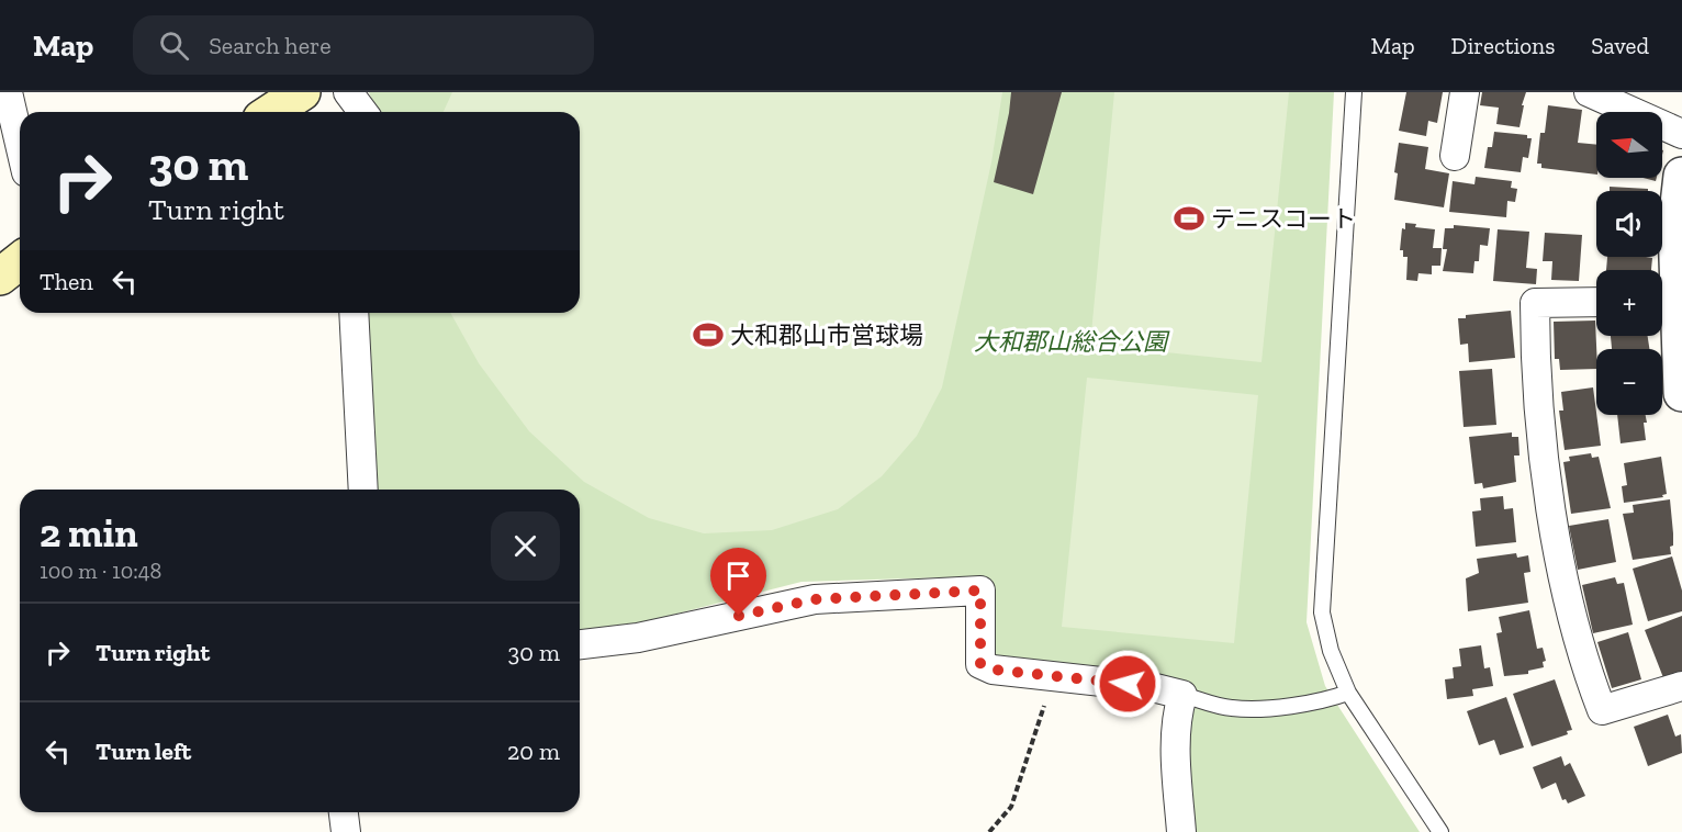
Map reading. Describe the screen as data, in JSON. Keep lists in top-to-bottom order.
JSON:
{
  "parks": ["大和郡山総合公園"],
  "places": {
    "sports": ["テニスコート", "大和郡山市営球場"]
  },
  "north": "left",
  "page": {
    "header": "Map",
    "search": "Search here",
    "nav": ["Map", "Directions", "Saved"],
    "map_buttons": ["+", "−"],
    "turn": ["30 m", "Turn right"],
    "then": "Then",
    "heading": ["2 min", "100 m · 10:48"],
    "list": [
      {
        "name": "Turn right",
        "value": "30 m"
      },
      {
        "name": "Turn left",
        "value": "20 m"
      }
    ]
  }
}
